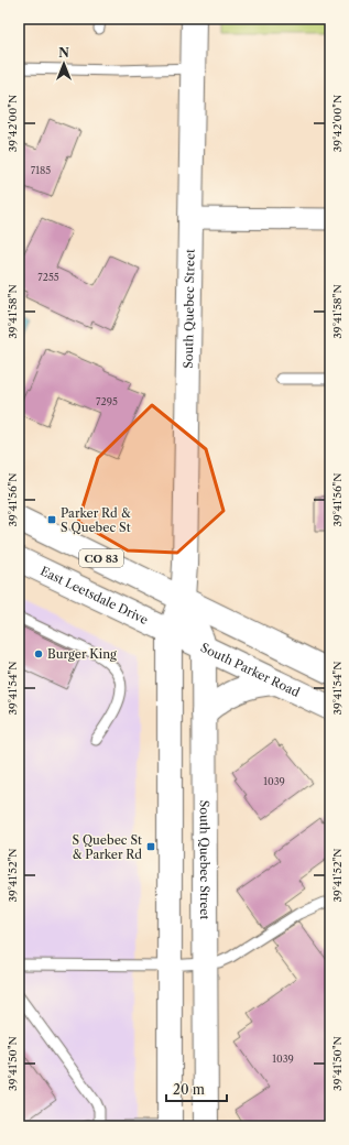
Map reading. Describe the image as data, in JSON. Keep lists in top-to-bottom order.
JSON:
{
  "streets": {
    "main road": [
      "South Quebec Street",
      "CO 83",
      "East Leetsdale Drive",
      "South Parker Road"
    ]
  },
  "crossings": [
    ["South Quebec Street", "CO 83"],
    ["South Quebec Street", "East Leetsdale Drive"],
    ["South Quebec Street", "South Parker Road"],
    ["East Leetsdale Drive", "South Parker Road"]
  ],
  "places": {
    "transit": ["Parker Rd & S Quebec St", "S Quebec St & Parker Rd"],
    "other": ["Burger King"]
  },
  "house_numbers": [
    "7185",
    "7255",
    "7295",
    "1039",
    "1039"
  ],
  "scale_bar": "20 m",
  "north": "top",
  "coordinates": [
    "39°42'00\"N",
    "39°41'58\"N",
    "39°41'56\"N",
    "39°41'54\"N",
    "39°41'52\"N",
    "39°41'50\"N"
  ]
}
